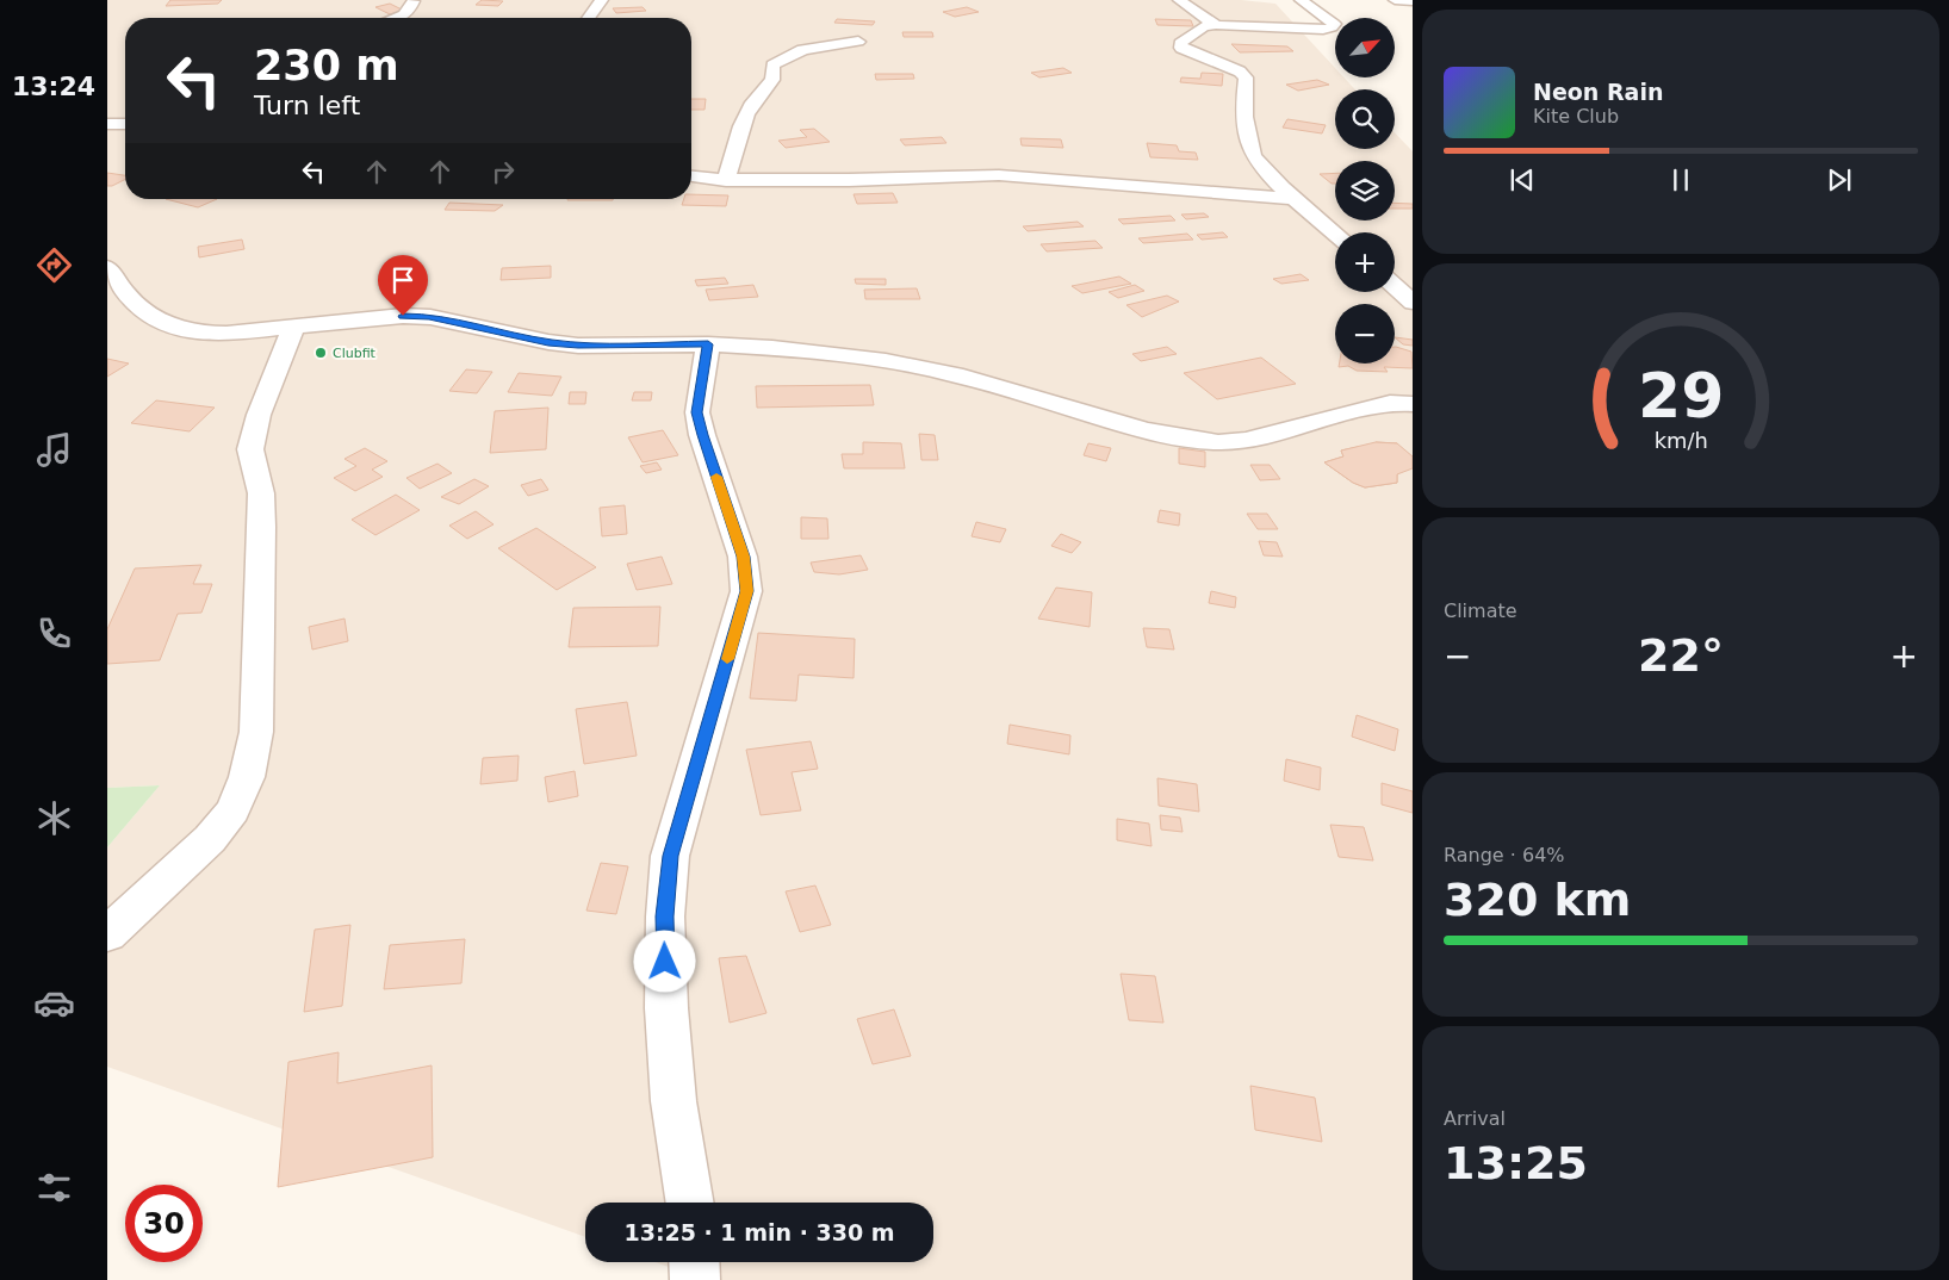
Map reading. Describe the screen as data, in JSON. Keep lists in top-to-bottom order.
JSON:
{
  "places": ["Clubfit"],
  "north": "top right",
  "page": {
    "tabs": "13:24",
    "map_buttons": ["+", "−"],
    "turn": ["230 m", "Turn left"],
    "song": ["Neon Rain", "Kite Club"],
    "tile": [
      "Climate",
      ["Range · 64%", "320 km"],
      ["Arrival", "13:25"]
    ],
    "heat": ["−", "22°", "+"],
    "limit": "30",
    "trip": "13:25 · 1 min · 330 m",
    "gauge": ["29", "km/h"]
  }
}
